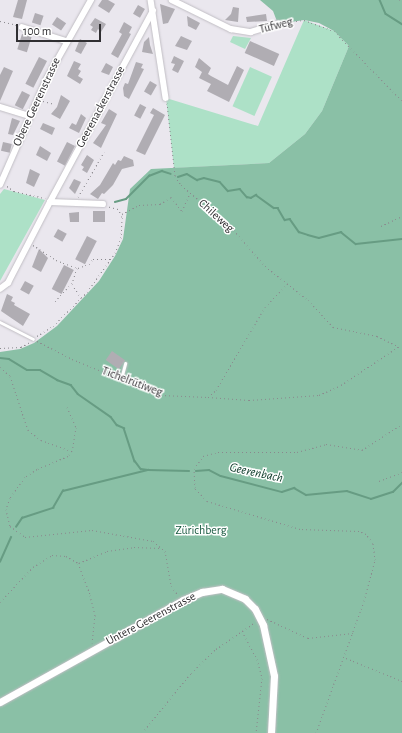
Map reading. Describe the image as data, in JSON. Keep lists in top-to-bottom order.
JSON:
{
  "streets": {
    "street": [
      "Tüfweg",
      "Obere Geerenstrasse",
      "Geerenackerstrasse",
      "Untere Geerenstrasse"
    ],
    "path": ["Chileweg", "Tichelrütiweg"]
  },
  "crossings": [
    ["Chileweg", "Tichelrütiweg"]
  ],
  "water": ["Geerenbach"],
  "parks": ["Zürichberg"],
  "scale_bar": "100 m"
}
